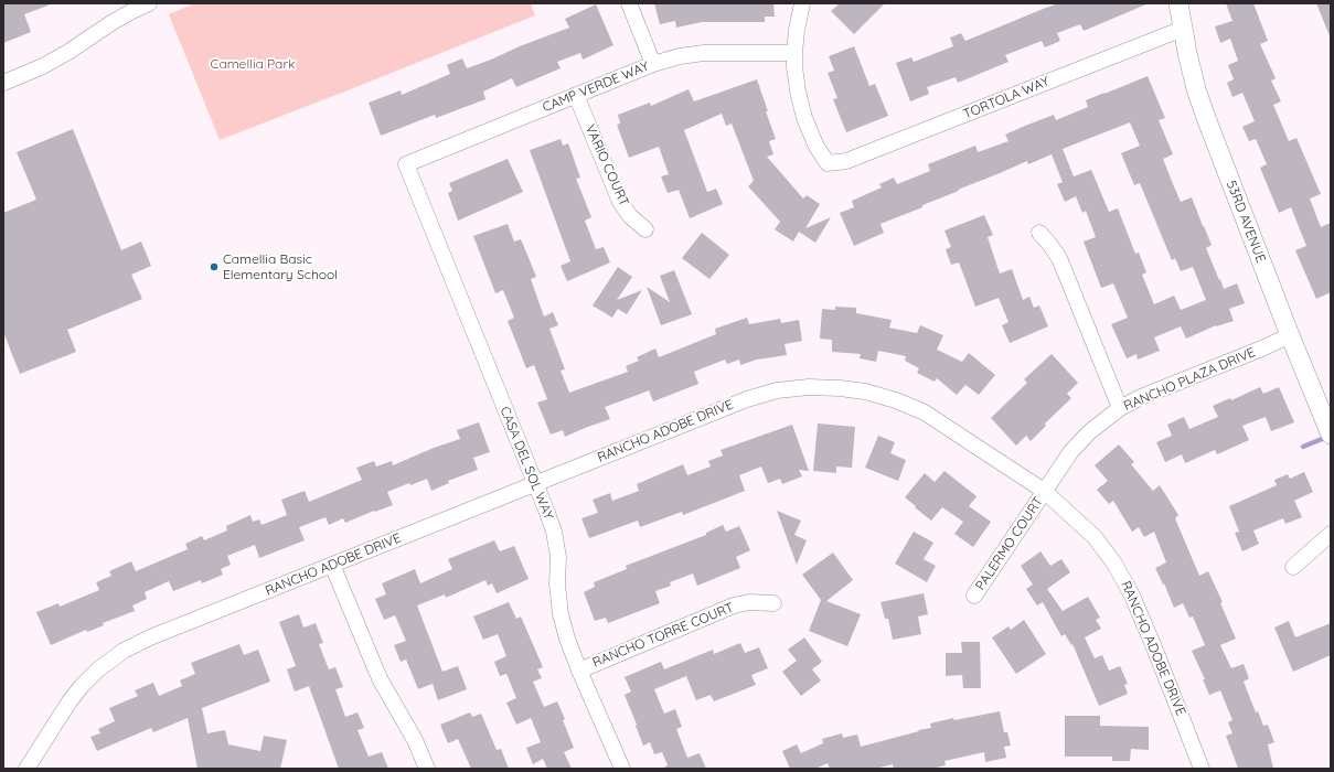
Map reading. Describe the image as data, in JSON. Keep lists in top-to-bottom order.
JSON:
{
  "streets": {
    "street": [
      "CAMP VERDE WAY",
      "TORTOLA WAY",
      "VARIO COURT",
      "53RD AVENUE",
      "RANCHO PLAZA DRIVE",
      "RANCHO ADOBE DRIVE",
      "CASA DEL SOL WAY",
      "PALERMO COURT",
      "RANCHO TORRE COURT"
    ]
  },
  "crossings": [
    ["CAMP VERDE WAY", "TORTOLA WAY"],
    ["CAMP VERDE WAY", "VARIO COURT"],
    ["CAMP VERDE WAY", "CASA DEL SOL WAY"],
    ["TORTOLA WAY", "53RD AVENUE"],
    ["53RD AVENUE", "RANCHO PLAZA DRIVE"],
    ["RANCHO PLAZA DRIVE", "RANCHO ADOBE DRIVE"],
    ["RANCHO PLAZA DRIVE", "PALERMO COURT"],
    ["RANCHO ADOBE DRIVE", "CASA DEL SOL WAY"],
    ["RANCHO ADOBE DRIVE", "PALERMO COURT"],
    ["CASA DEL SOL WAY", "RANCHO TORRE COURT"]
  ],
  "parks": ["Camellia Park"],
  "places": ["Camellia Basic Elementary School"]
}
